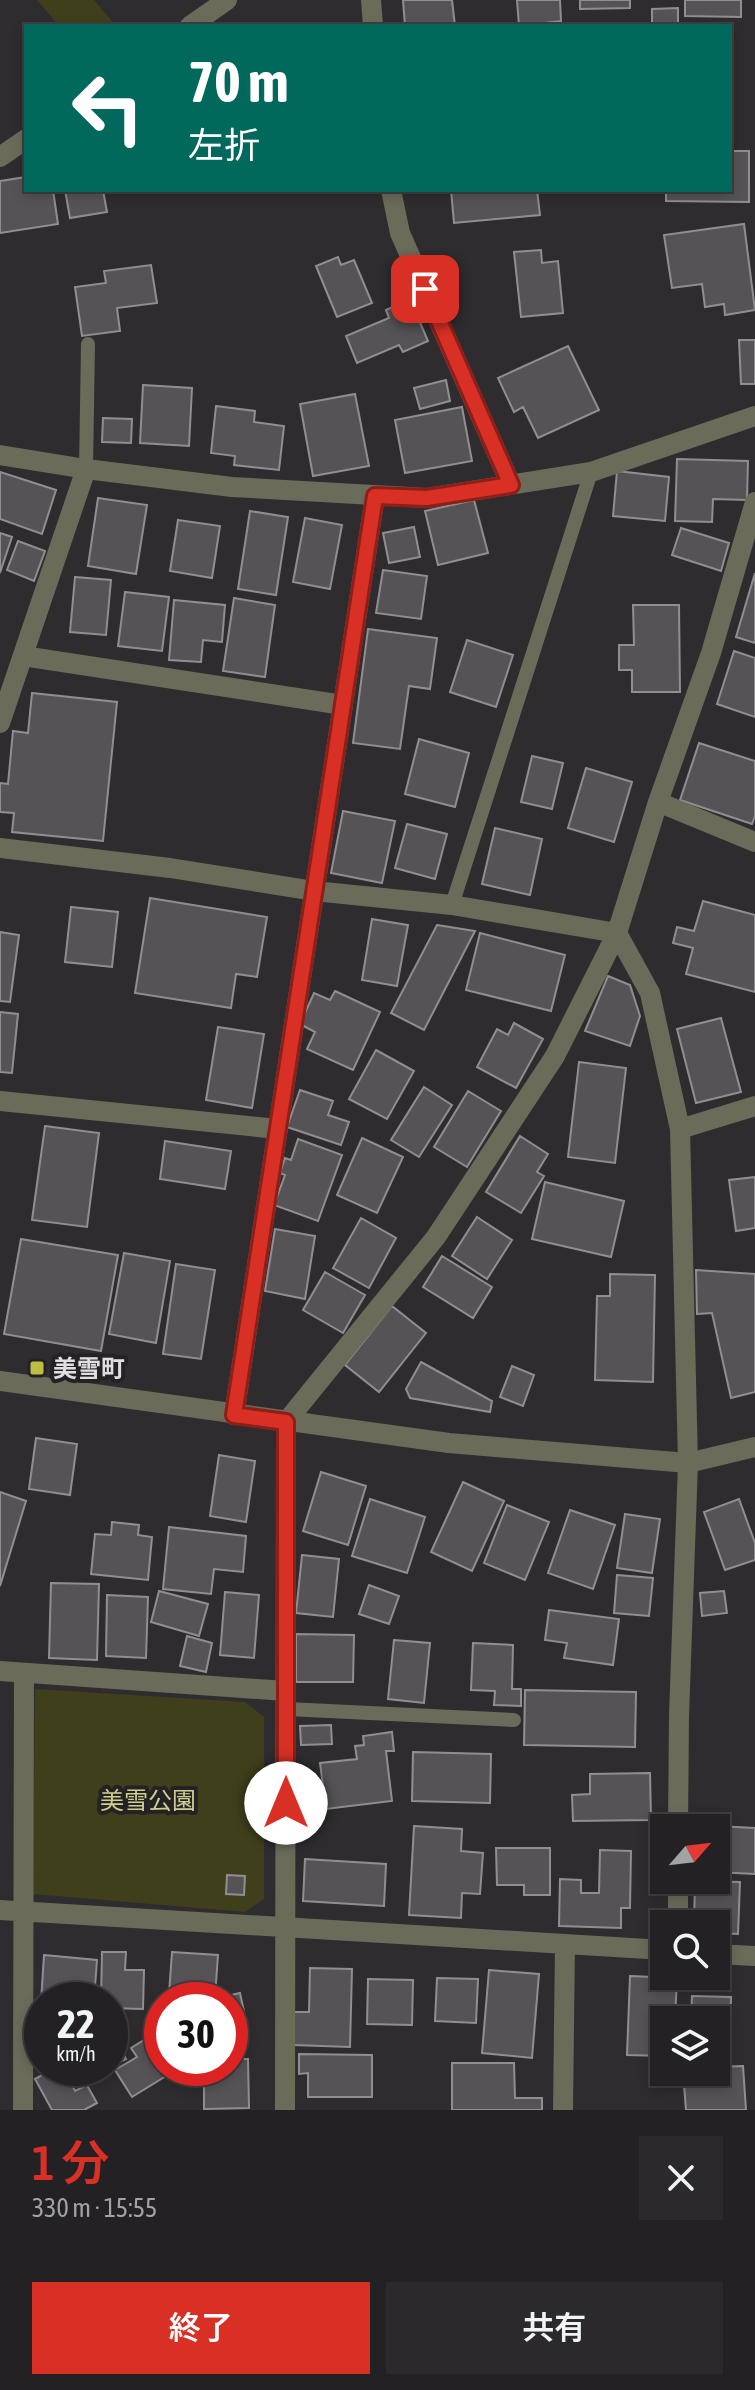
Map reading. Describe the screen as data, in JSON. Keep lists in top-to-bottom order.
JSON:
{
  "parks": ["美雪公園"],
  "places": {
    "transit": ["美雪町"]
  },
  "north": "top right",
  "page": {
    "turn": ["70 m", "左折"],
    "speed": "22 km/h",
    "limit": "30",
    "heading": ["1 分", "330 m · 15:55"],
    "buttons": ["終了", "共有"]
  }
}
